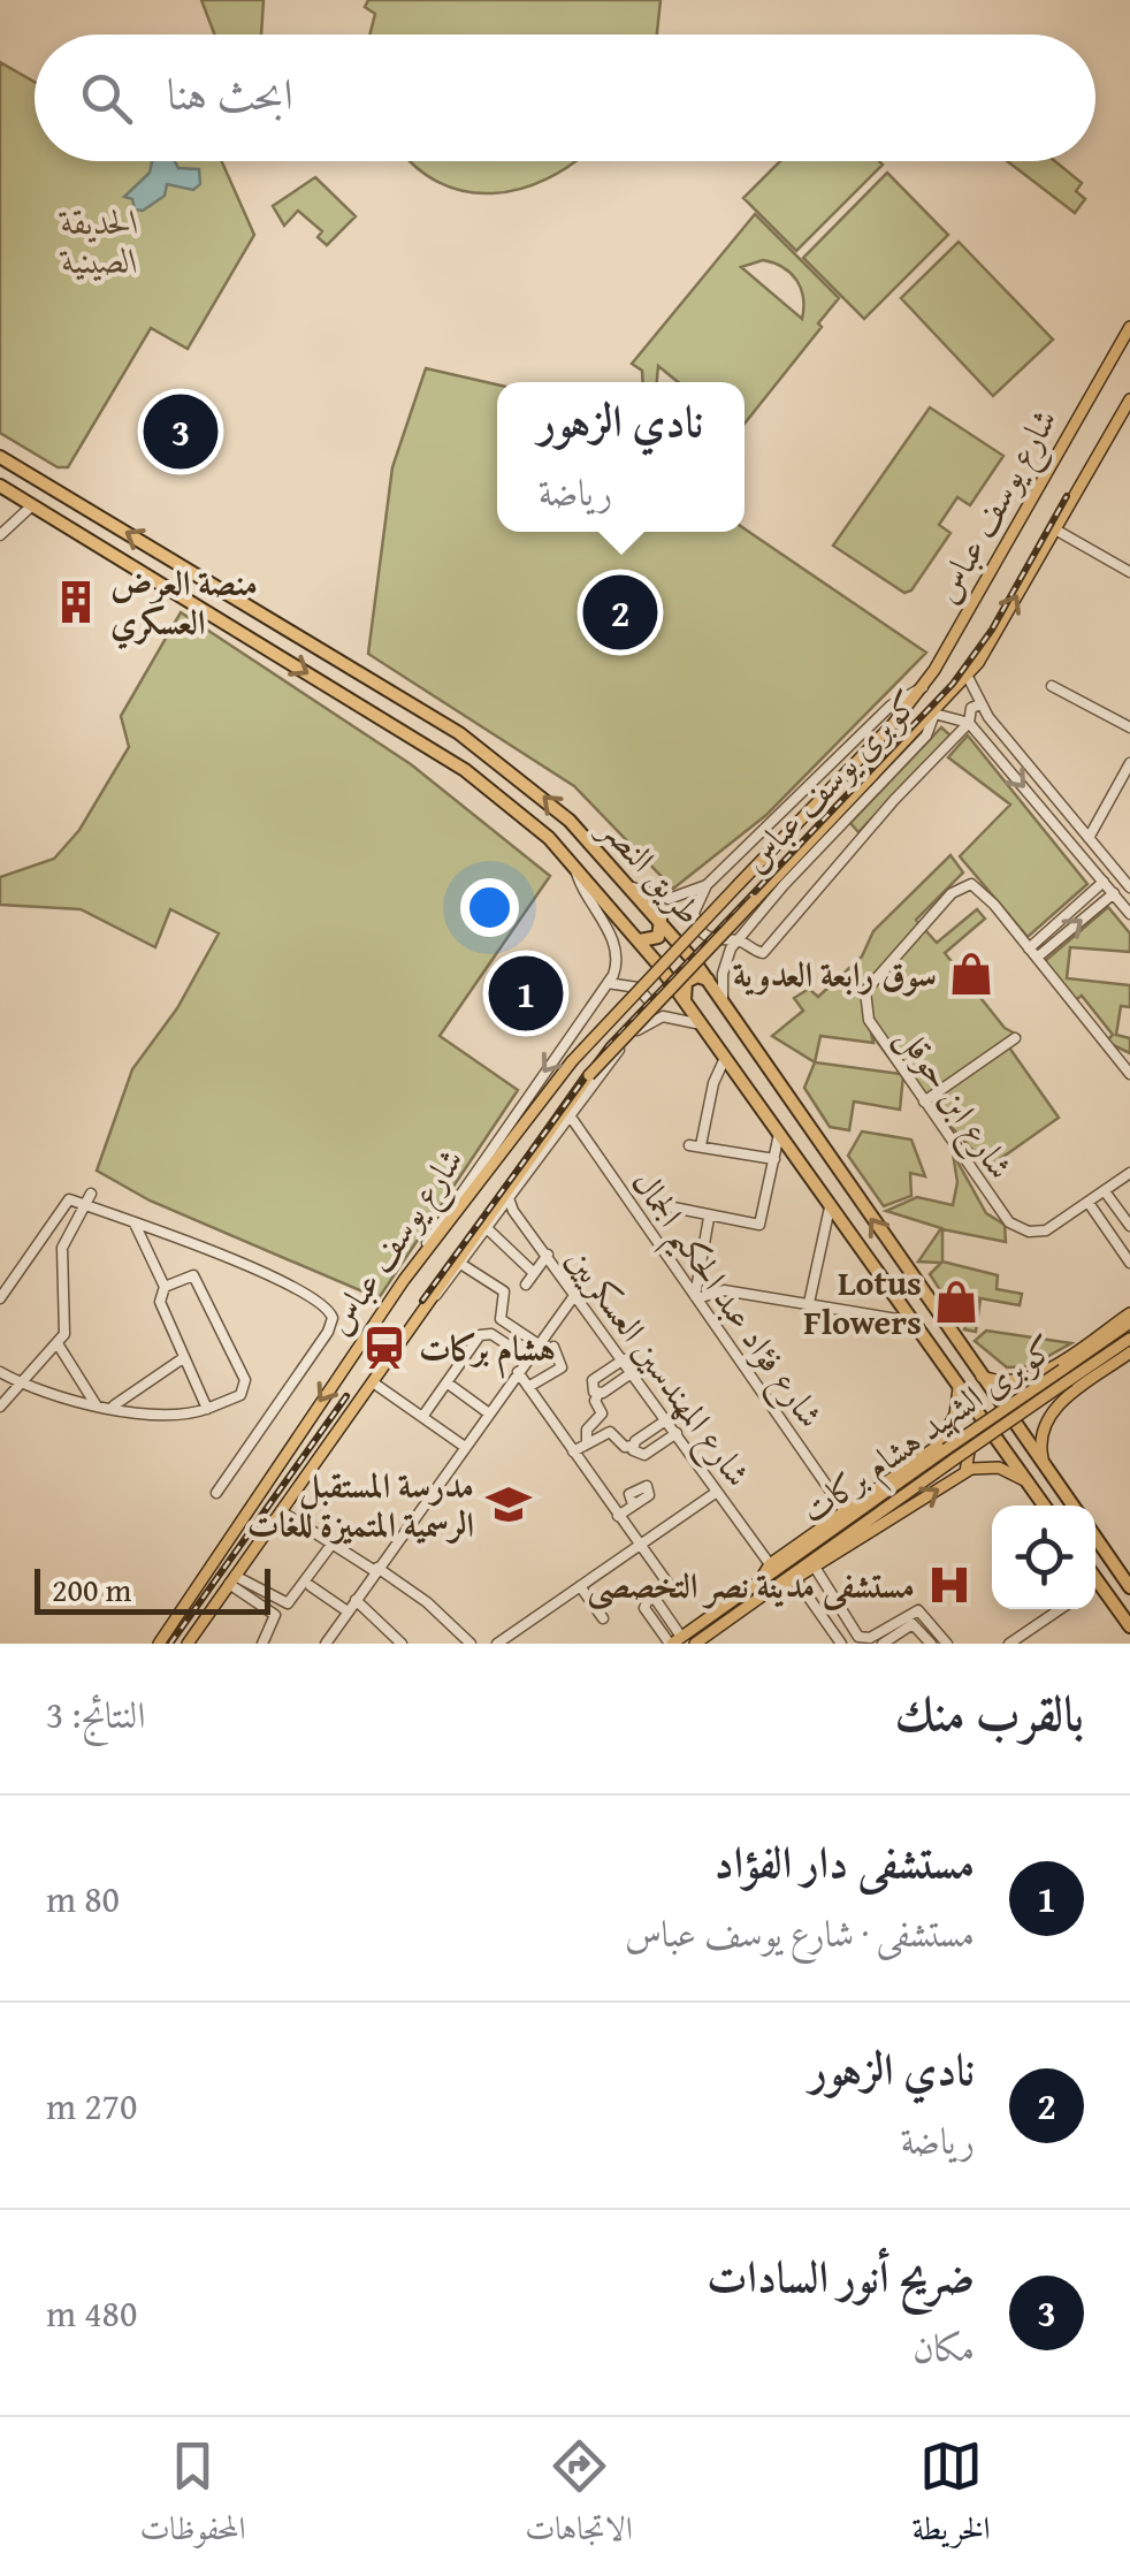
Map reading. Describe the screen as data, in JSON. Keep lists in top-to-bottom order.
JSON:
{
  "streets": {
    "highway": ["طريق النصر"],
    "main road": ["شارع يوسف عباس", "كوبرى يوسف عباس", "كوبرى الشهيد هشام بركات"],
    "street": ["شارع ابن حوقل", "شارع فؤاد عبد الحكيم الجمال", "شارع المهندسين العسكريين"]
  },
  "crossings": [
    ["شارع يوسف عباس", "كوبرى يوسف عباس"],
    ["شارع يوسف عباس", "شارع فؤاد عبد الحكيم الجمال"],
    ["شارع يوسف عباس", "شارع المهندسين العسكريين"]
  ],
  "parks": ["الحديقة الصينية"],
  "places": {
    "building": ["منصة العرض العسكري"],
    "shop": ["سوق رابعة العدوية", "Lotus Flowers"],
    "station": ["هشام بركات"],
    "school or university": ["مدرسة المستقبل الرسمية المتميزة للغات"],
    "hospital": ["مستشفى مدينة نصر التخصصى"]
  },
  "scale_bar": "200 m",
  "page": {
    "search": "ابحث هنا",
    "popup": ["نادي الزهور", "رياضة"],
    "pins": ["3", "2", "1"],
    "scale": "200 m",
    "heading": ["بالقرب منك", "النتائج: 3"],
    "list": [
      {
        "mark": "1",
        "name": "مستشفى دار الفؤاد",
        "note": "مستشفى · شارع يوسف عباس",
        "value": "80 m"
      },
      {
        "mark": "2",
        "name": "نادي الزهور",
        "note": "رياضة",
        "value": "270 m"
      },
      {
        "mark": "3",
        "name": "ضريح أنور السادات",
        "note": "مكان",
        "value": "480 m"
      }
    ],
    "nav": ["الخريطة", "الاتجاهات", "المحفوظات"]
  }
}
